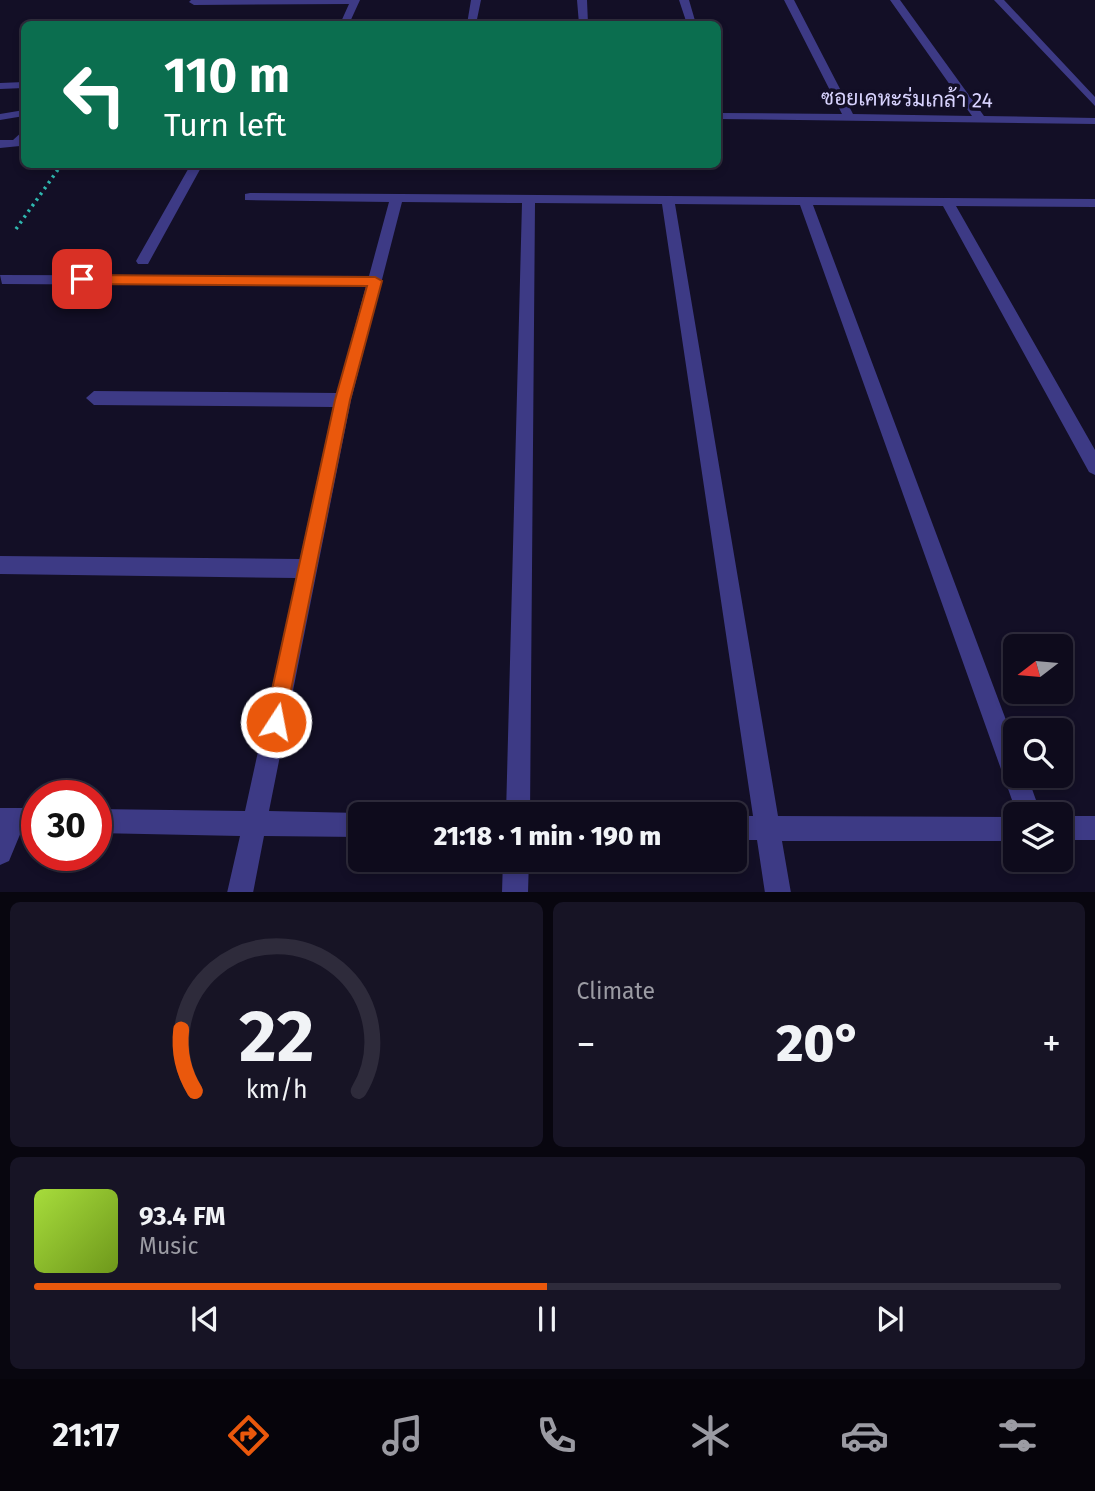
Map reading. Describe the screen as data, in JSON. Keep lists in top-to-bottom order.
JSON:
{
  "streets": {
    "street": ["ซอยเคหะร่มเกล้า 24"]
  },
  "north": "left",
  "page": {
    "turn": ["110 m", "Turn left"],
    "limit": "30",
    "trip": "21:18 · 1 min · 190 m",
    "tile": "Climate",
    "heat": ["−", "20°", "+"],
    "song": ["93.4 FM", "Music"],
    "tabs": "21:17",
    "gauge": ["22", "km/h"]
  }
}
